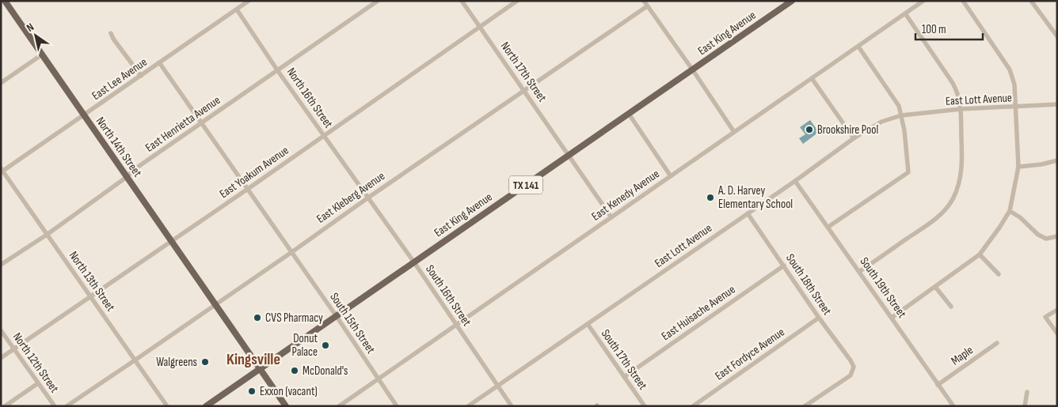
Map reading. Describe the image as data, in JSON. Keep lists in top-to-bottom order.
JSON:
{
  "streets": {
    "main road": ["East King Avenue", "North 14th Street", "TX 141"],
    "street": [
      "North 17th Street",
      "East Lee Avenue",
      "North 16th Street",
      "East Lott Avenue",
      "East Henrietta Avenue",
      "East Yoakum Avenue",
      "East Kenedy Avenue",
      "East Kleberg Avenue",
      "North 13th Street",
      "South 18th Street",
      "South 19th Street",
      "South 16th Street",
      "East Huisache Avenue",
      "South 15th Street",
      "East Fordyce Avenue",
      "Maple",
      "South 17th Street",
      "North 12th Street"
    ]
  },
  "crossings": [
    ["East King Avenue", "North 17th Street"],
    ["East King Avenue", "North 14th Street"],
    ["East King Avenue", "South 16th Street"],
    ["East King Avenue", "South 15th Street"],
    ["North 17th Street", "East Yoakum Avenue"],
    ["North 17th Street", "East Kleberg Avenue"],
    ["East Lee Avenue", "North 16th Street"],
    ["East Lee Avenue", "North 14th Street"],
    ["East Lee Avenue", "North 13th Street"],
    ["East Lee Avenue", "South 15th Street"],
    ["North 16th Street", "East Henrietta Avenue"],
    ["North 16th Street", "East Yoakum Avenue"],
    ["North 16th Street", "East Kleberg Avenue"],
    ["North 16th Street", "South 16th Street"],
    ["East Lott Avenue", "South 18th Street"],
    ["East Lott Avenue", "South 19th Street"],
    ["East Lott Avenue", "South 16th Street"],
    ["East Lott Avenue", "South 17th Street"],
    ["East Henrietta Avenue", "North 14th Street"],
    ["East Henrietta Avenue", "North 13th Street"],
    ["East Henrietta Avenue", "South 15th Street"],
    ["North 14th Street", "East Yoakum Avenue"],
    ["North 14th Street", "East Kleberg Avenue"],
    ["East Yoakum Avenue", "North 13th Street"],
    ["East Yoakum Avenue", "South 15th Street"],
    ["East Yoakum Avenue", "North 12th Street"],
    ["East Kenedy Avenue", "South 16th Street"],
    ["East Kenedy Avenue", "South 15th Street"],
    ["East Kleberg Avenue", "North 13th Street"],
    ["East Kleberg Avenue", "South 16th Street"],
    ["East Kleberg Avenue", "South 15th Street"],
    ["South 18th Street", "East Huisache Avenue"],
    ["South 18th Street", "East Fordyce Avenue"],
    ["South 19th Street", "Maple"],
    ["East Huisache Avenue", "South 17th Street"]
  ],
  "districts": ["Kingsville"],
  "places": [
    "Brookshire Pool",
    "A. D. Harvey Elementary School",
    "CVS Pharmacy",
    "Donut Palace",
    "Walgreens",
    "McDonald's",
    "Exxon (vacant)"
  ],
  "scale_bar": "100 m",
  "north": "top left"
}
